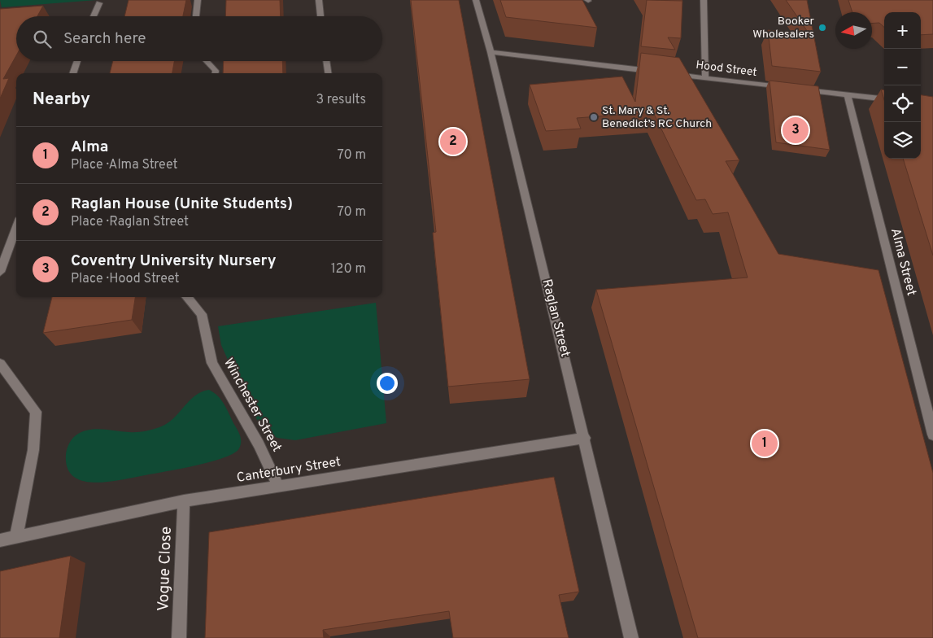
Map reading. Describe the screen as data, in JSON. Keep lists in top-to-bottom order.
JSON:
{
  "streets": {
    "street": [
      "Hood Street",
      "Alma Street",
      "Raglan Street",
      "Winchester Street",
      "Canterbury Street",
      "Vogue Close"
    ]
  },
  "crossings": [
    ["Hood Street", "Alma Street"],
    ["Raglan Street", "Canterbury Street"],
    ["Winchester Street", "Canterbury Street"],
    ["Canterbury Street", "Vogue Close"]
  ],
  "places": ["Booker Wholesalers", "St. Mary & St. Benedict’s RC Church"],
  "north": "left",
  "page": {
    "map_buttons": ["+", "−"],
    "search": "Search here",
    "heading": ["Nearby", "3 results"],
    "pins": ["3", "2", "1"],
    "list": [
      {
        "mark": "1",
        "name": "Alma",
        "note": "Place · Alma Street",
        "value": "70 m"
      },
      {
        "mark": "2",
        "name": "Raglan House (Unite Students)",
        "note": "Place · Raglan Street",
        "value": "70 m"
      },
      {
        "mark": "3",
        "name": "Coventry University Nursery",
        "note": "Place · Hood Street",
        "value": "120 m"
      }
    ]
  }
}
